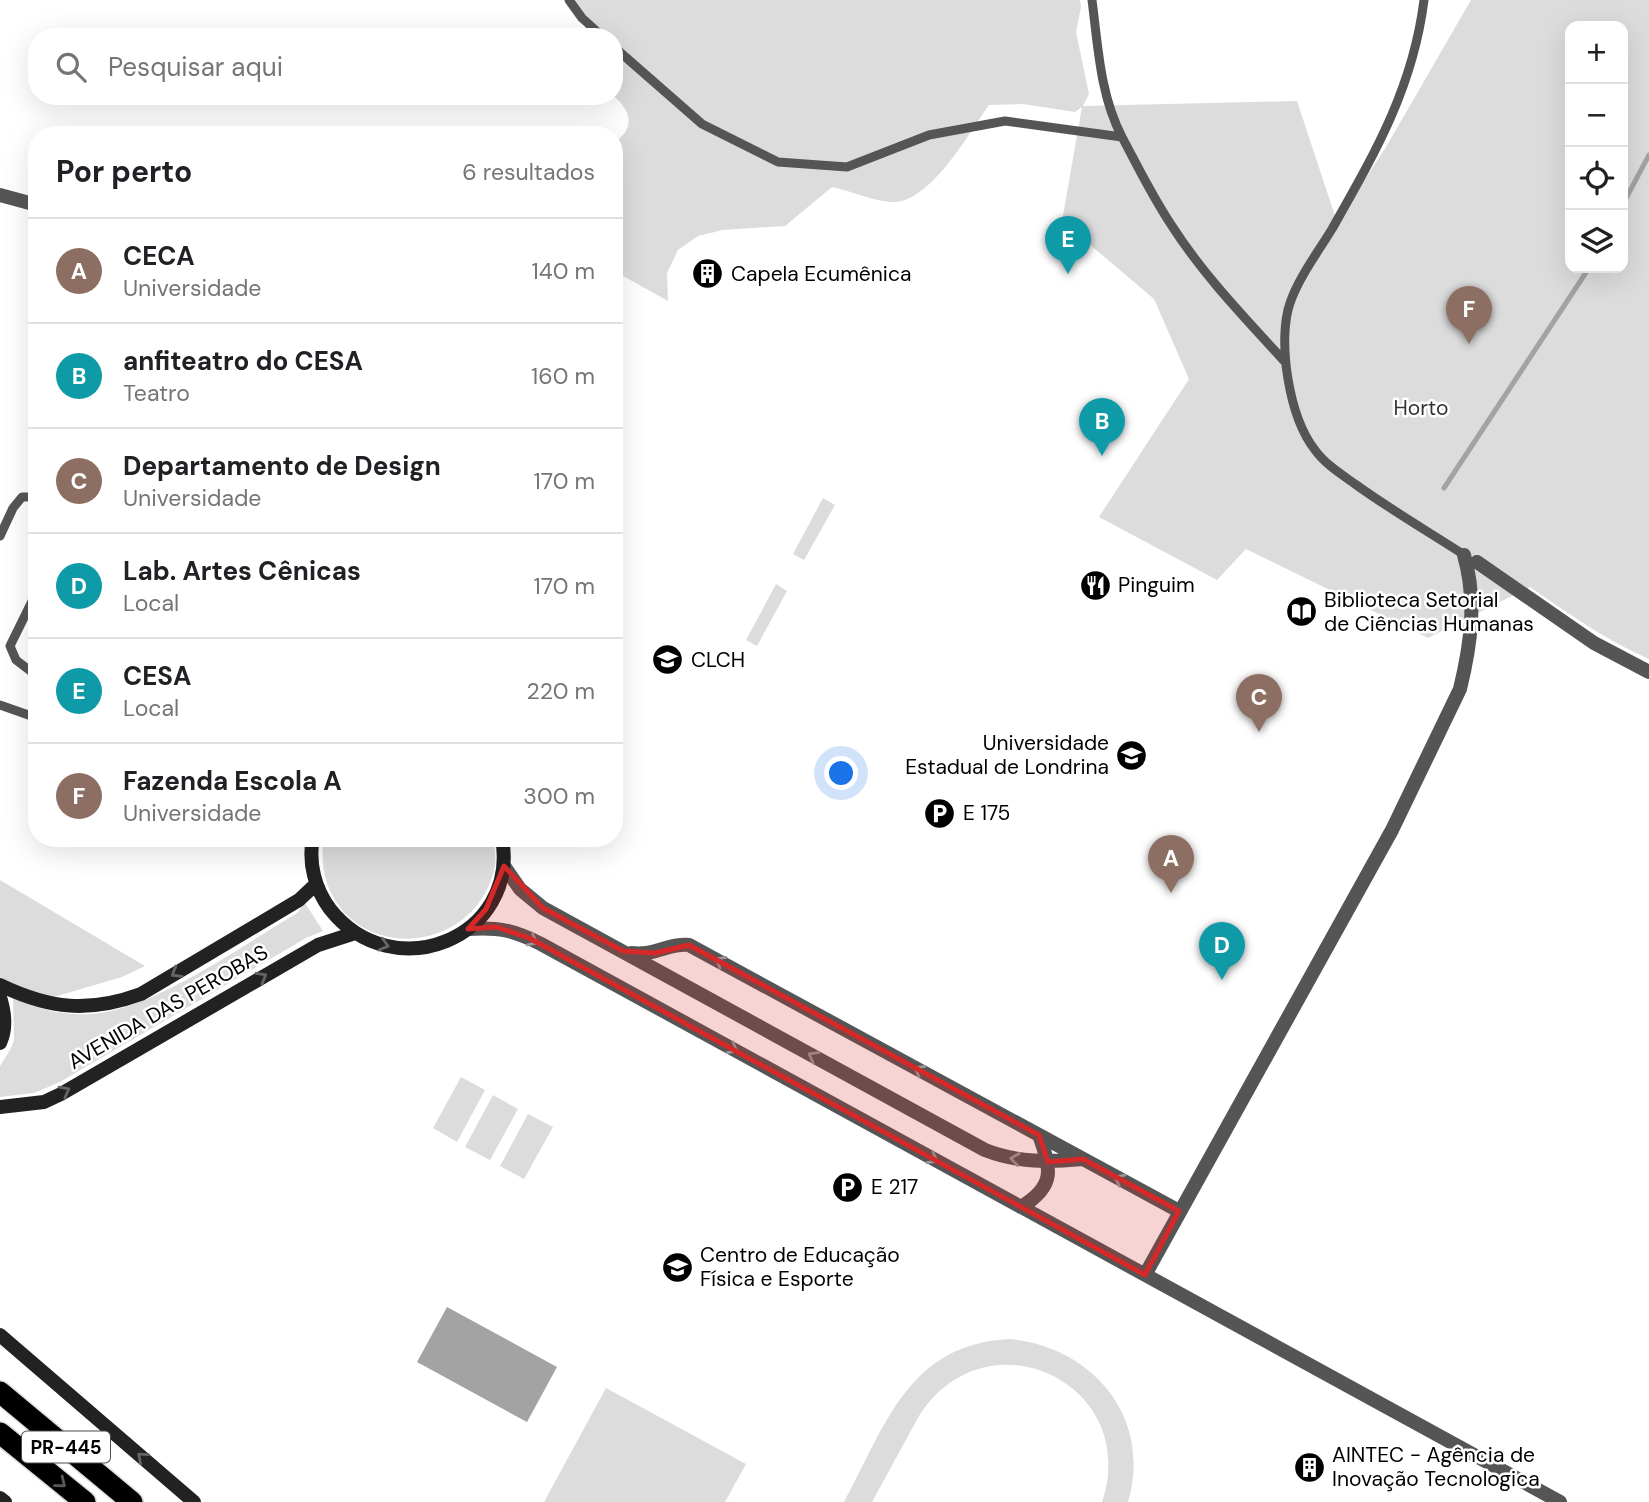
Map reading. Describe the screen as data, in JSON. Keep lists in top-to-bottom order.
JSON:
{
  "streets": {
    "highway": ["PR-445"],
    "street": ["AVENIDA DAS PEROBAS"]
  },
  "parks": ["Horto"],
  "places": {
    "building": ["Capela Ecumênica", "AINTEC - Agência de Inovação Tecnologica"],
    "restaurant": ["Pinguim"],
    "library": ["Biblioteca Setorial de Ciências Humanas"],
    "school or university": ["CLCH", "Universidade Estadual de Londrina", "Centro de Educação Física e Esporte"],
    "parking": ["E 175", "E 217"]
  },
  "page": {
    "map_buttons": ["+", "−"],
    "search": "Pesquisar aqui",
    "heading": ["Por perto", "6 resultados"],
    "pins": [
      "E",
      "F",
      "B",
      "C",
      "A",
      "D"
    ],
    "list": [
      {
        "mark": "A",
        "name": "CECA",
        "note": "Universidade",
        "value": "140 m"
      },
      {
        "mark": "B",
        "name": "anfiteatro do CESA",
        "note": "Teatro",
        "value": "160 m"
      },
      {
        "mark": "C",
        "name": "Departamento de Design",
        "note": "Universidade",
        "value": "170 m"
      },
      {
        "mark": "D",
        "name": "Lab. Artes Cênicas",
        "note": "Local",
        "value": "170 m"
      },
      {
        "mark": "E",
        "name": "CESA",
        "note": "Local",
        "value": "220 m"
      },
      {
        "mark": "F",
        "name": "Fazenda Escola A",
        "note": "Universidade",
        "value": "300 m"
      }
    ]
  }
}
